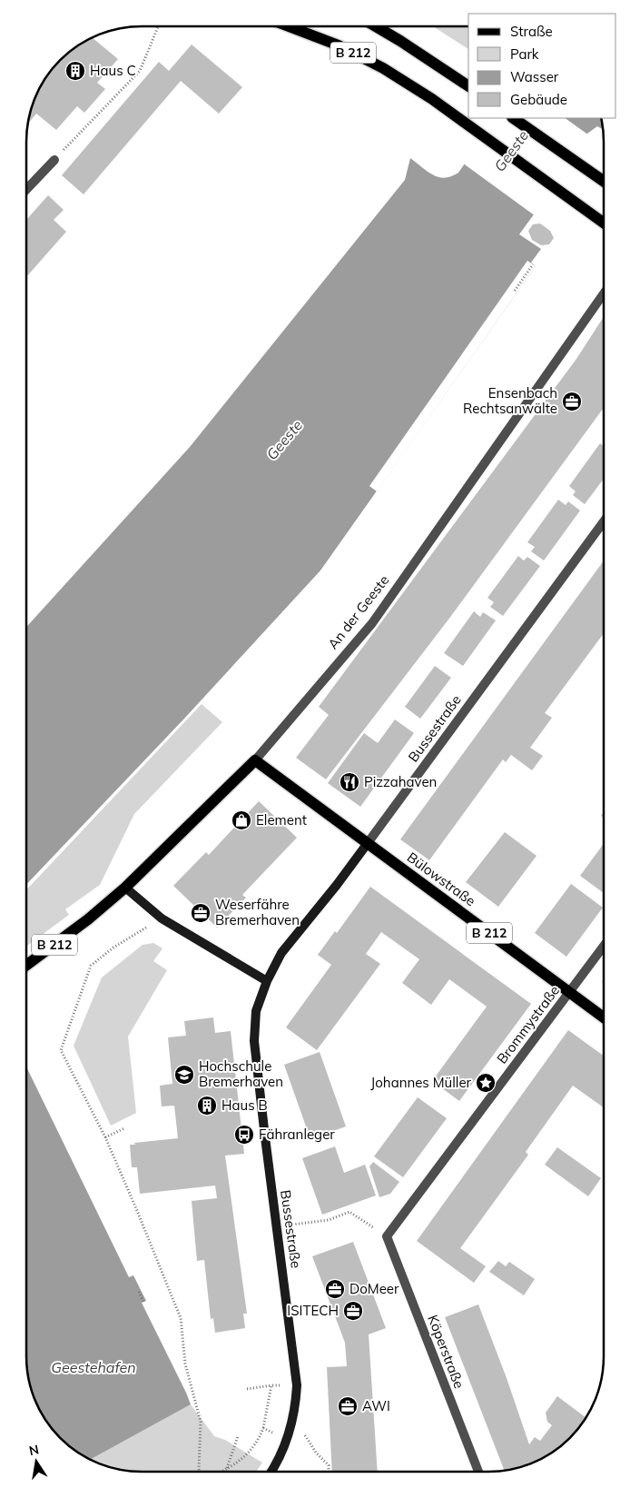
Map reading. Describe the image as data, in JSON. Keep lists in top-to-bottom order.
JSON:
{
  "streets": {
    "main road": ["B 212", "An der Geeste", "Bülowstraße"],
    "street": ["Bussestraße", "Brommystraße", "Köperstraße"]
  },
  "crossings": [
    ["An der Geeste", "Bülowstraße"],
    ["Bussestraße", "Bülowstraße"],
    ["Bülowstraße", "Brommystraße"],
    ["Brommystraße", "Köperstraße"]
  ],
  "water": ["Geeste", "Geestehafen"],
  "places": {
    "building": ["Haus C", "Haus B"],
    "office": [
      "Ensenbach Rechtsanwälte",
      "Weserfähre Bremerhaven",
      "DoMeer",
      "ISITECH",
      "AWI"
    ],
    "restaurant": ["Pizzahaven"],
    "shop": ["Element"],
    "school or university": ["Hochschule Bremerhaven"],
    "place": ["Johannes Müller"],
    "bus stop": ["Fähranleger"]
  },
  "legend": [
    "Straße",
    "Park",
    "Wasser",
    "Gebäude"
  ],
  "north": "top"
}
